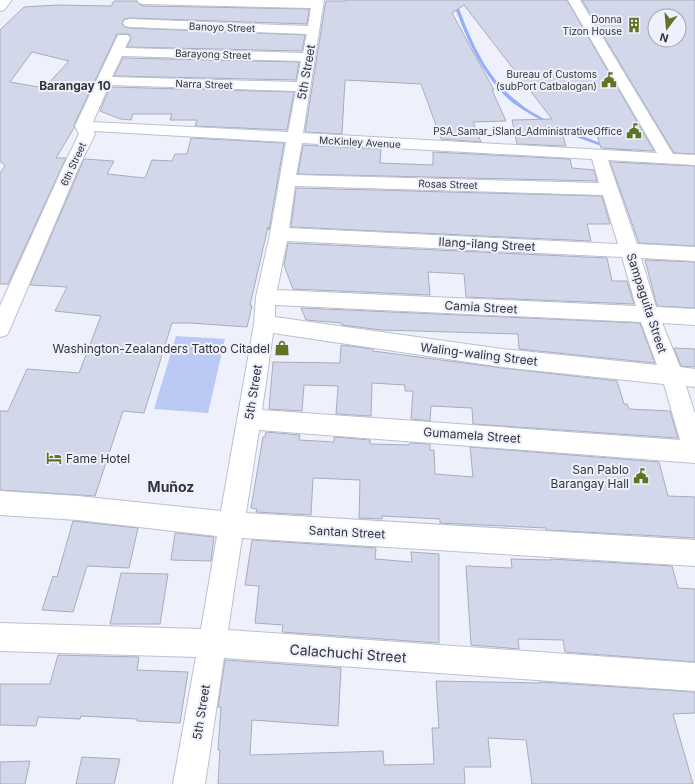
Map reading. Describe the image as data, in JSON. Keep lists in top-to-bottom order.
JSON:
{
  "streets": {
    "street": [
      "Banoyo Street",
      "Barayong Street",
      "5th Street",
      "Narra Street",
      "McKinley Avenue",
      "6th Street",
      "Rosas Street",
      "Ilang-ilang Street",
      "Sampaguita Street",
      "Camia Street",
      "Waling-waling Street",
      "Gumamela Street",
      "Santan Street",
      "Calachuchi Street"
    ]
  },
  "crossings": [
    ["Banoyo Street", "5th Street"],
    ["Banoyo Street", "6th Street"],
    ["Barayong Street", "5th Street"],
    ["Barayong Street", "6th Street"],
    ["5th Street", "Narra Street"],
    ["5th Street", "McKinley Avenue"],
    ["5th Street", "Rosas Street"],
    ["5th Street", "Ilang-ilang Street"],
    ["5th Street", "Camia Street"],
    ["5th Street", "Waling-waling Street"],
    ["5th Street", "Gumamela Street"],
    ["5th Street", "Santan Street"],
    ["5th Street", "Calachuchi Street"],
    ["Narra Street", "6th Street"],
    ["McKinley Avenue", "6th Street"],
    ["McKinley Avenue", "Sampaguita Street"],
    ["Rosas Street", "Sampaguita Street"],
    ["Ilang-ilang Street", "Sampaguita Street"],
    ["Sampaguita Street", "Camia Street"],
    ["Sampaguita Street", "Waling-waling Street"],
    ["Sampaguita Street", "Gumamela Street"]
  ],
  "districts": ["Barangay 10", "Muñoz"],
  "places": {
    "building": ["Donna Tizon House"],
    "public building": ["Bureau of Customs (subPort Catbalogan)", "PSA_Samar_iSland_AdministrativeOffice", "San Pablo Barangay Hall"],
    "shop": ["Washington-Zealanders Tattoo Citadel"],
    "hotel": ["Fame Hotel"]
  },
  "north": "bottom"
}
